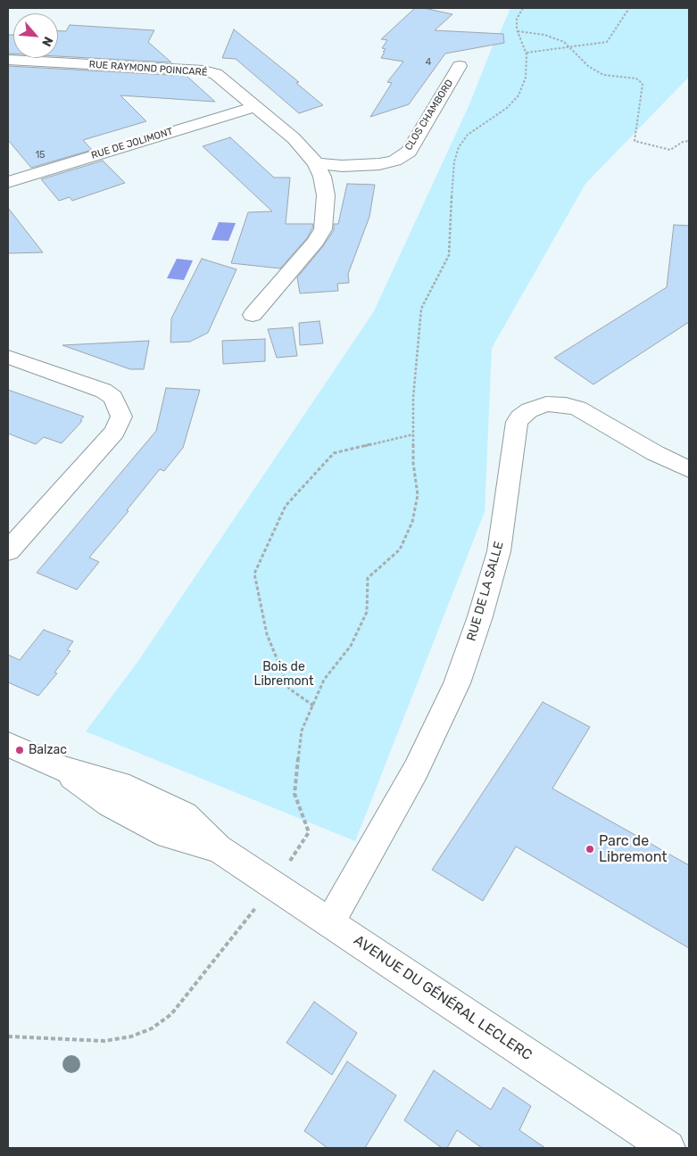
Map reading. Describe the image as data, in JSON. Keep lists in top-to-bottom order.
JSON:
{
  "streets": {
    "street": [
      "RUE RAYMOND POINCARÉ",
      "CLOS CHAMBORD",
      "RUE DE JOLIMONT",
      "RUE DE LA SALLE",
      "AVENUE DU GÉNÉRAL LECLERC"
    ]
  },
  "crossings": [
    ["RUE RAYMOND POINCARÉ", "CLOS CHAMBORD"],
    ["RUE RAYMOND POINCARÉ", "RUE DE JOLIMONT"],
    ["RUE DE LA SALLE", "AVENUE DU GÉNÉRAL LECLERC"]
  ],
  "parks": ["Bois de Libremont"],
  "places": ["Balzac", "Parc de Libremont"],
  "house_numbers": ["4", "15"],
  "north": "bottom right"
}
